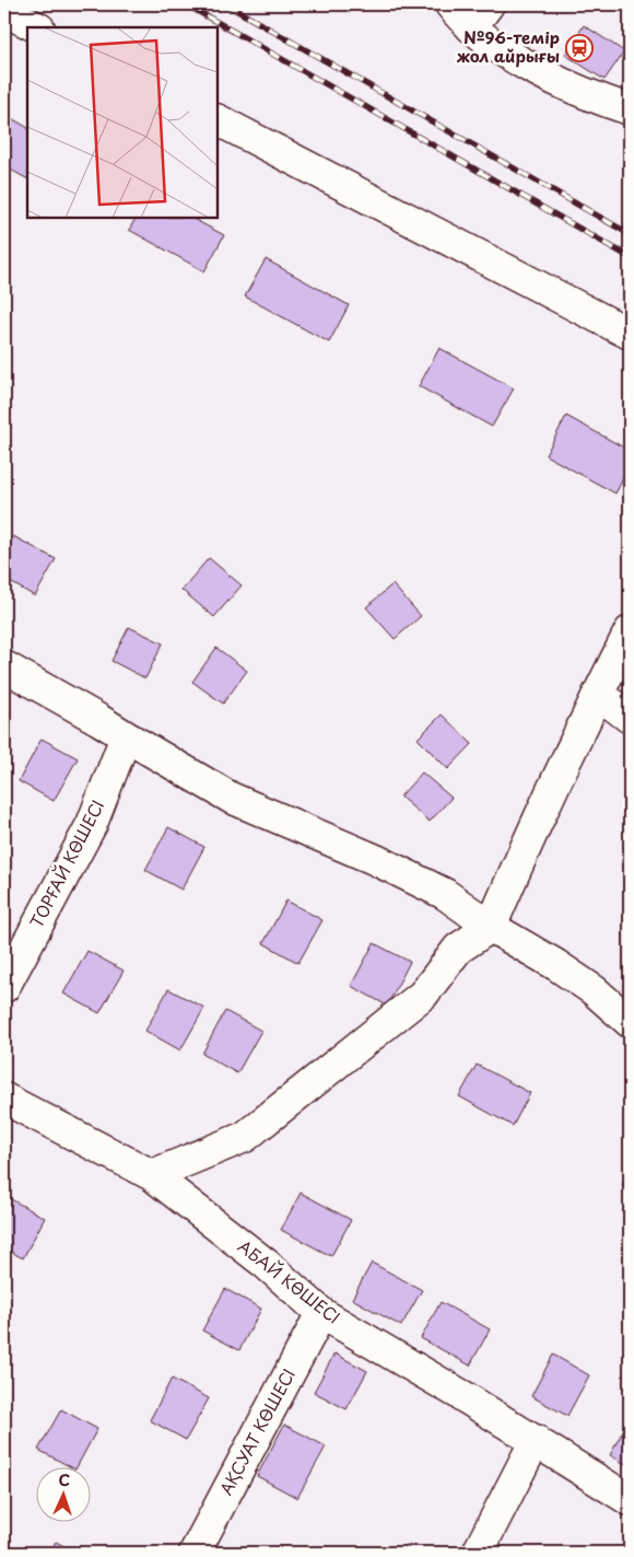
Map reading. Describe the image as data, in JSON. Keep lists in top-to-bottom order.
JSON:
{
  "streets": {
    "street": ["ТОРҒАЙ КӨШЕСІ", "АБАЙ КӨШЕСІ", "АҚСУАТ КӨШЕСІ"]
  },
  "crossings": [
    ["АБАЙ КӨШЕСІ", "АҚСУАТ КӨШЕСІ"]
  ],
  "places": {
    "station": ["№96-темір жол айрығы"]
  },
  "north": "top"
}
